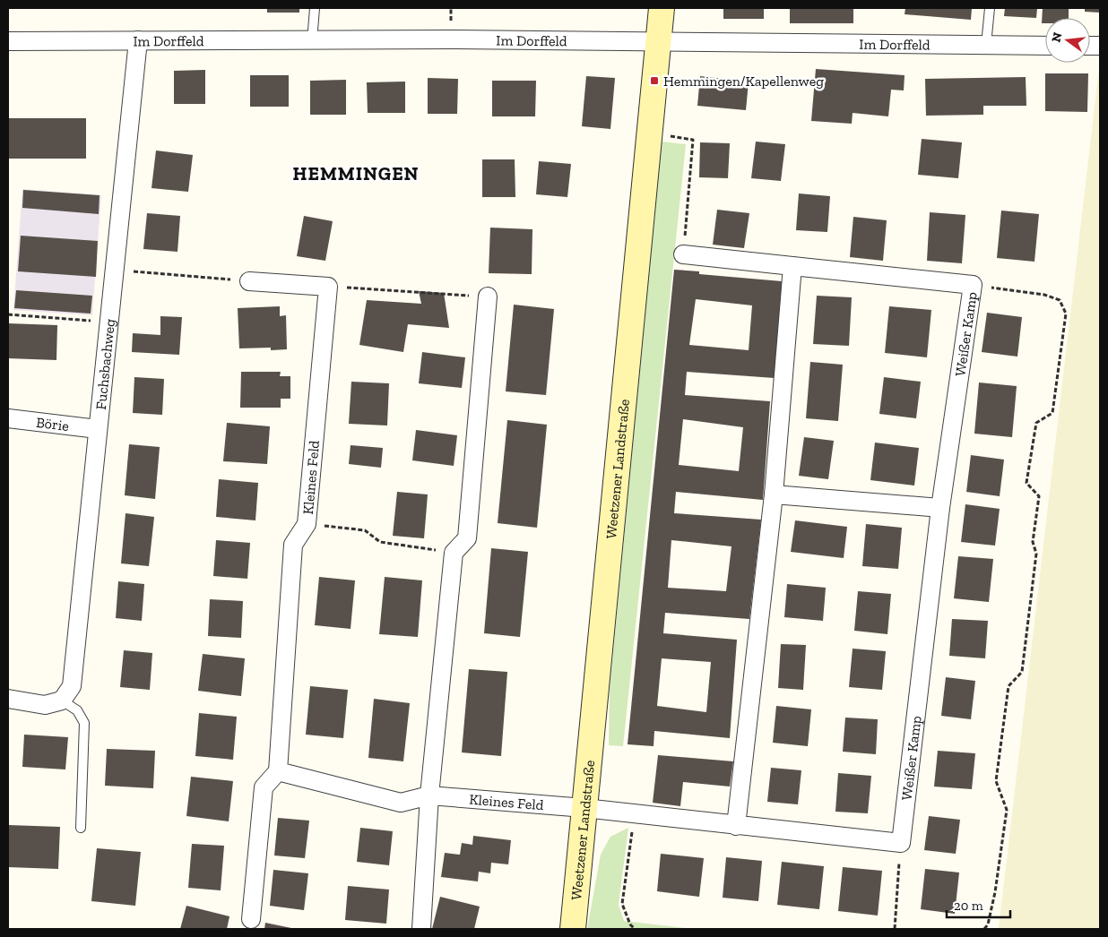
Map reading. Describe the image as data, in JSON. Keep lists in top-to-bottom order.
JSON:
{
  "streets": {
    "main road": ["Weetzener Landstraße"],
    "street": [
      "Im Dorffeld",
      "Weißer Kamp",
      "Fuchsbachweg",
      "Börie",
      "Kleines Feld"
    ]
  },
  "crossings": [
    ["Im Dorffeld", "Fuchsbachweg"],
    ["Im Dorffeld", "Weetzener Landstraße"],
    ["Fuchsbachweg", "Börie"],
    ["Weetzener Landstraße", "Kleines Feld"]
  ],
  "districts": ["HEMMINGEN"],
  "places": {
    "transit": ["Hemmingen/Kapellenweg"]
  },
  "scale_bar": "20 m",
  "north": "left"
}
